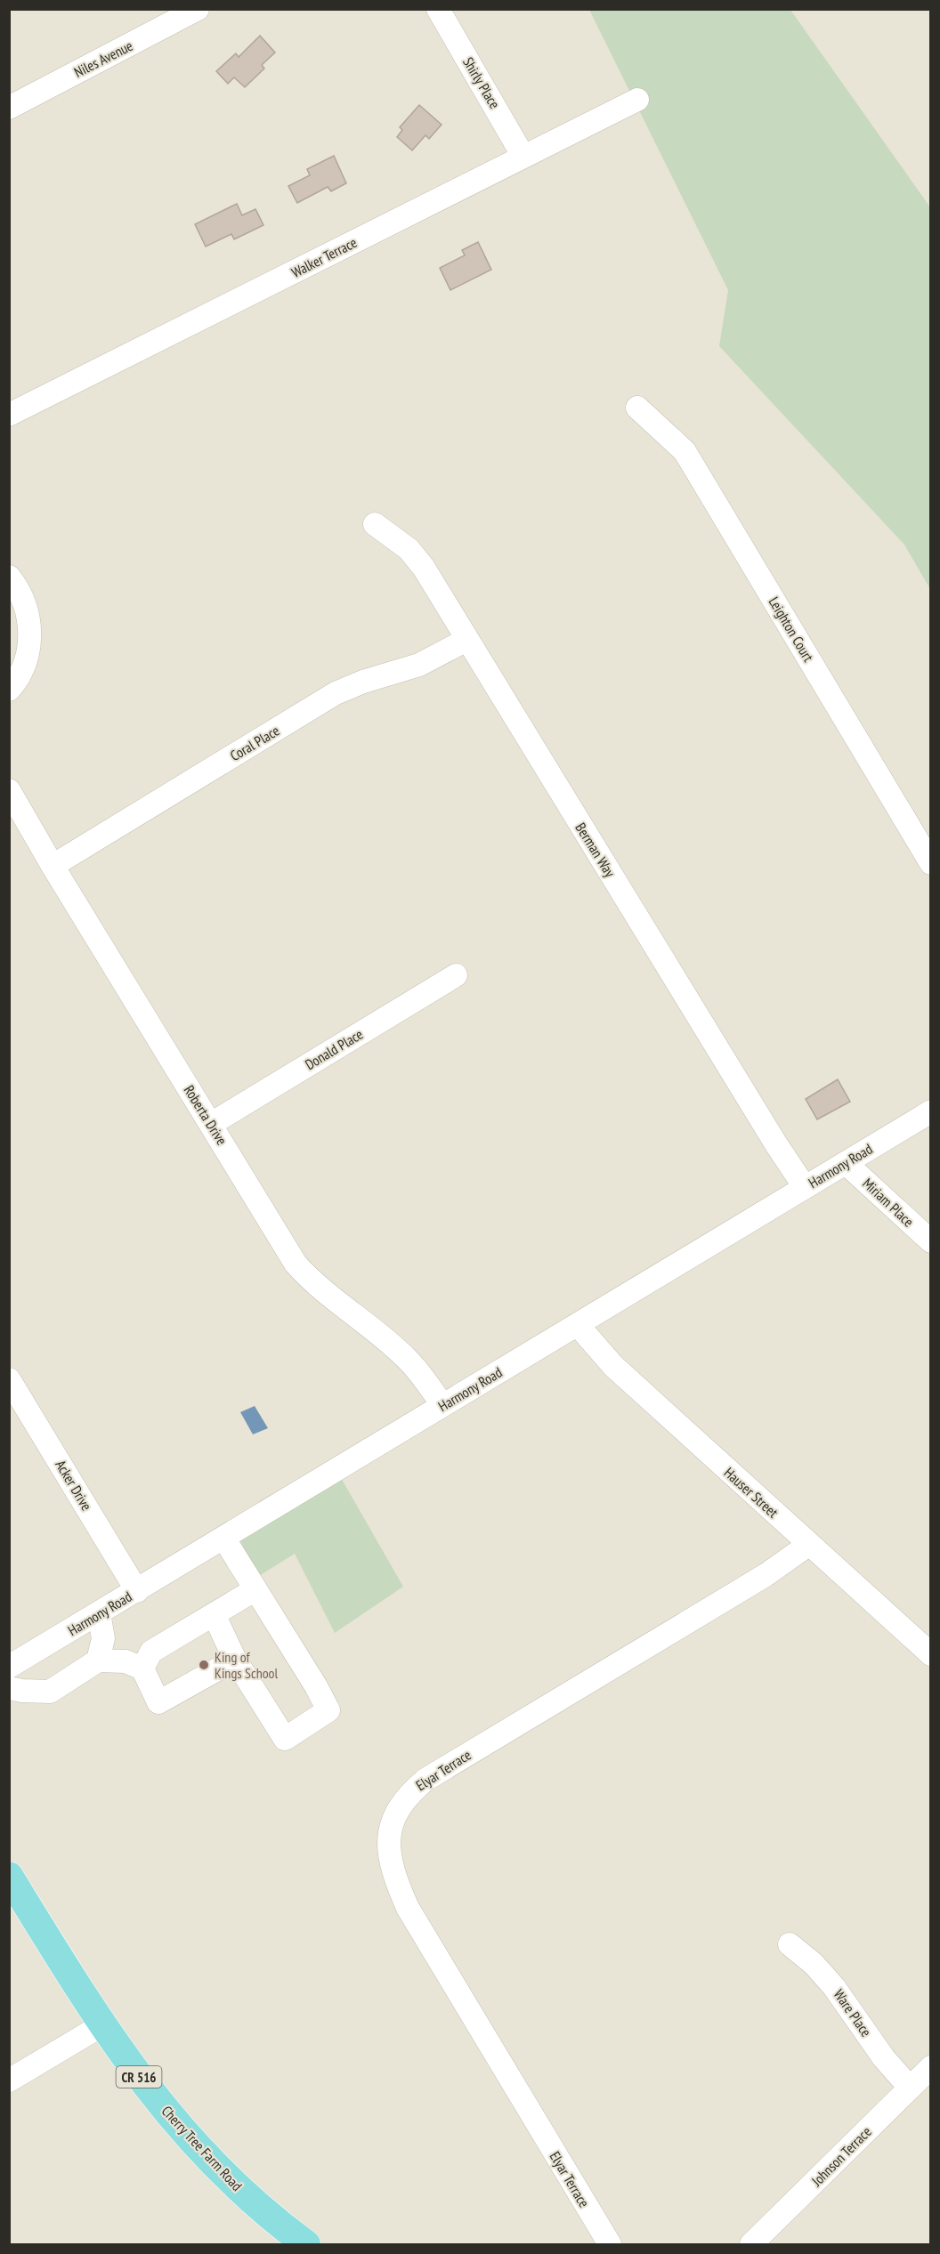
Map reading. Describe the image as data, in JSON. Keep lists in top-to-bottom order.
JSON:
{
  "streets": {
    "main road": ["CR 516", "Cherry Tree Farm Road"],
    "street": [
      "Niles Avenue",
      "Shirly Place",
      "Walker Terrace",
      "Leighton Court",
      "Coral Place",
      "Berman Way",
      "Donald Place",
      "Roberta Drive",
      "Harmony Road",
      "Miriam Place",
      "Acker Drive",
      "Hauser Street",
      "Elyar Terrace",
      "Ware Place",
      "Johnson Terrace"
    ]
  },
  "crossings": [
    ["Shirly Place", "Walker Terrace"],
    ["Coral Place", "Berman Way"],
    ["Coral Place", "Roberta Drive"],
    ["Berman Way", "Harmony Road"],
    ["Donald Place", "Roberta Drive"],
    ["Roberta Drive", "Harmony Road"],
    ["Harmony Road", "Miriam Place"],
    ["Harmony Road", "Acker Drive"],
    ["Harmony Road", "Hauser Street"],
    ["Hauser Street", "Elyar Terrace"],
    ["Ware Place", "Johnson Terrace"]
  ],
  "places": ["King of Kings School"]
}
